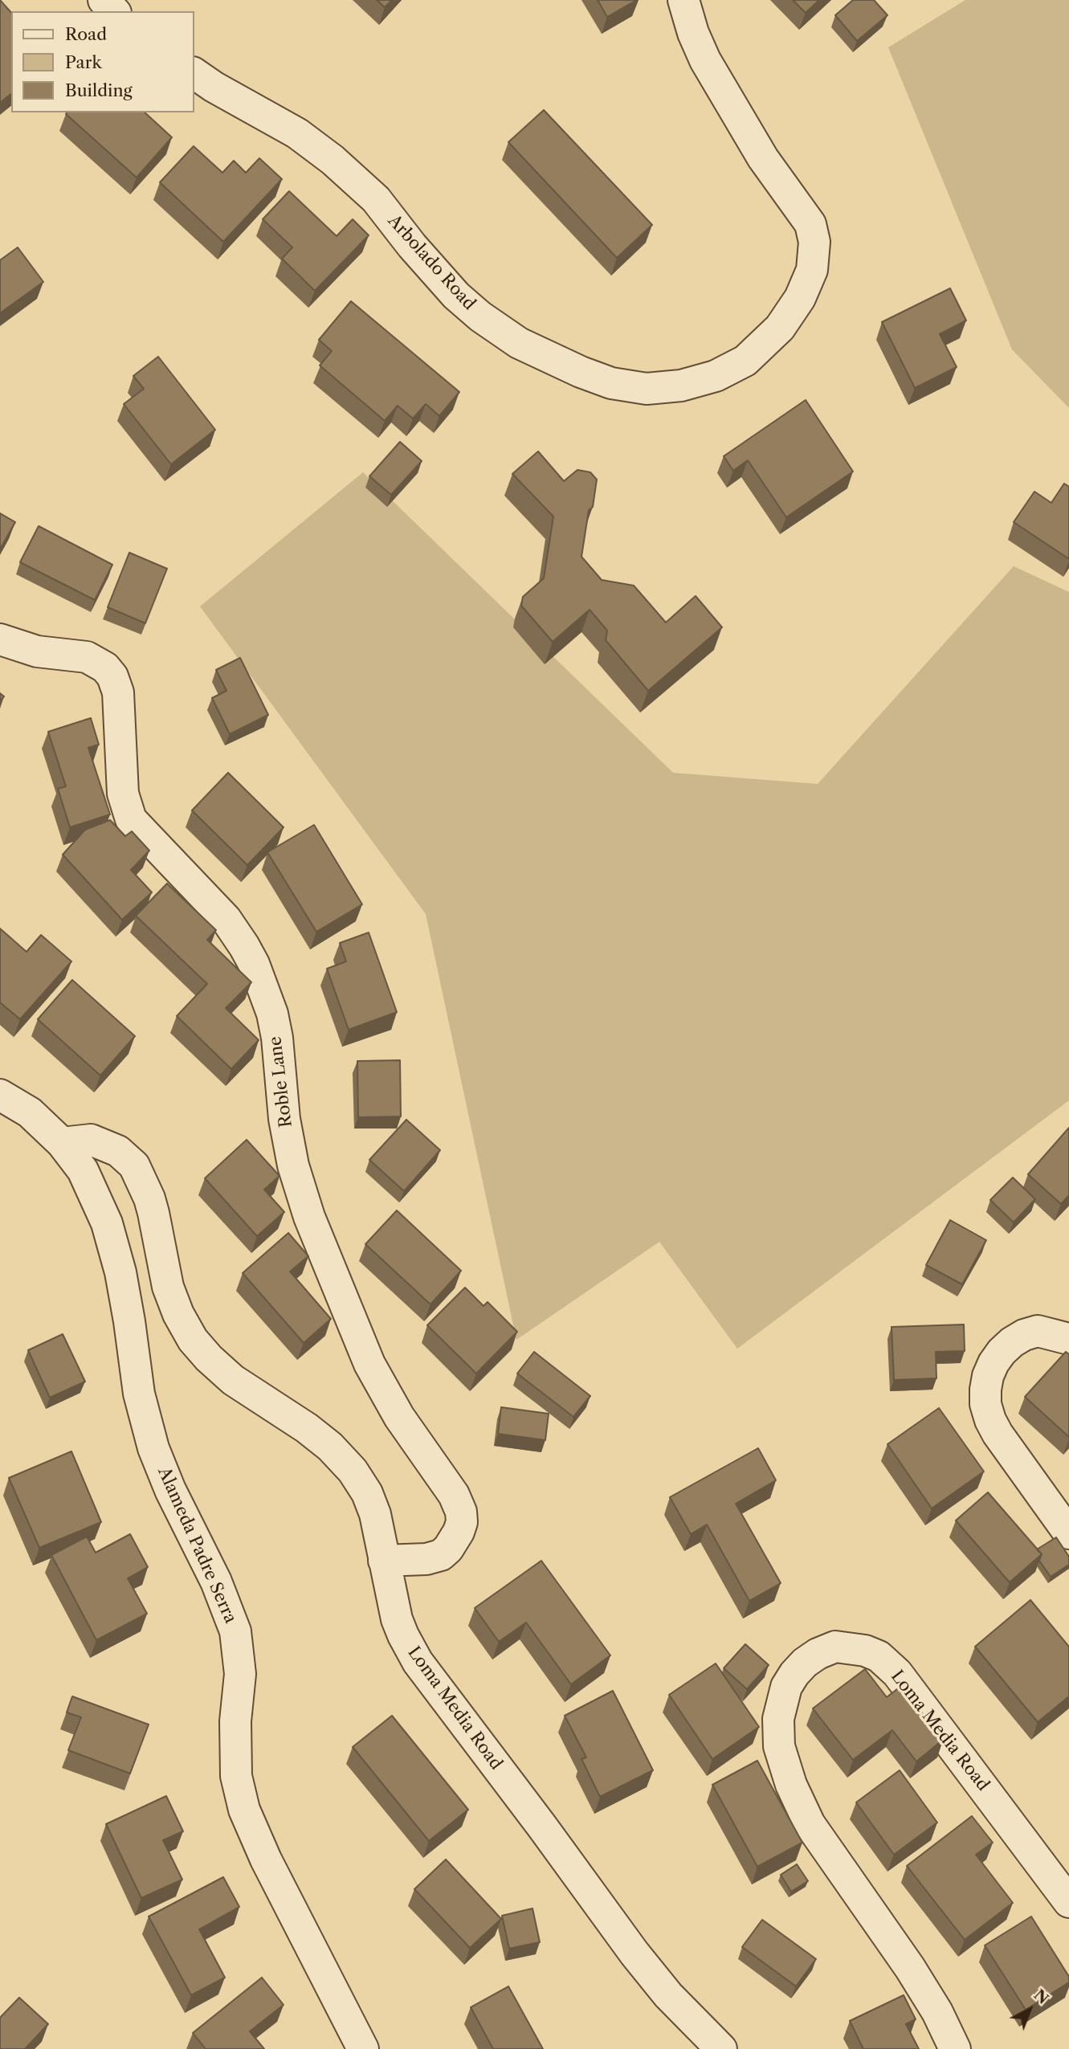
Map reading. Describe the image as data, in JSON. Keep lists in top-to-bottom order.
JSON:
{
  "streets": {
    "street": [
      "Arbolado Road",
      "Roble Lane",
      "Alameda Padre Serra",
      "Loma Media Road"
    ]
  },
  "crossings": [
    ["Roble Lane", "Loma Media Road"],
    ["Alameda Padre Serra", "Loma Media Road"]
  ],
  "legend": ["Road", "Park", "Building"],
  "north": "top right"
}
